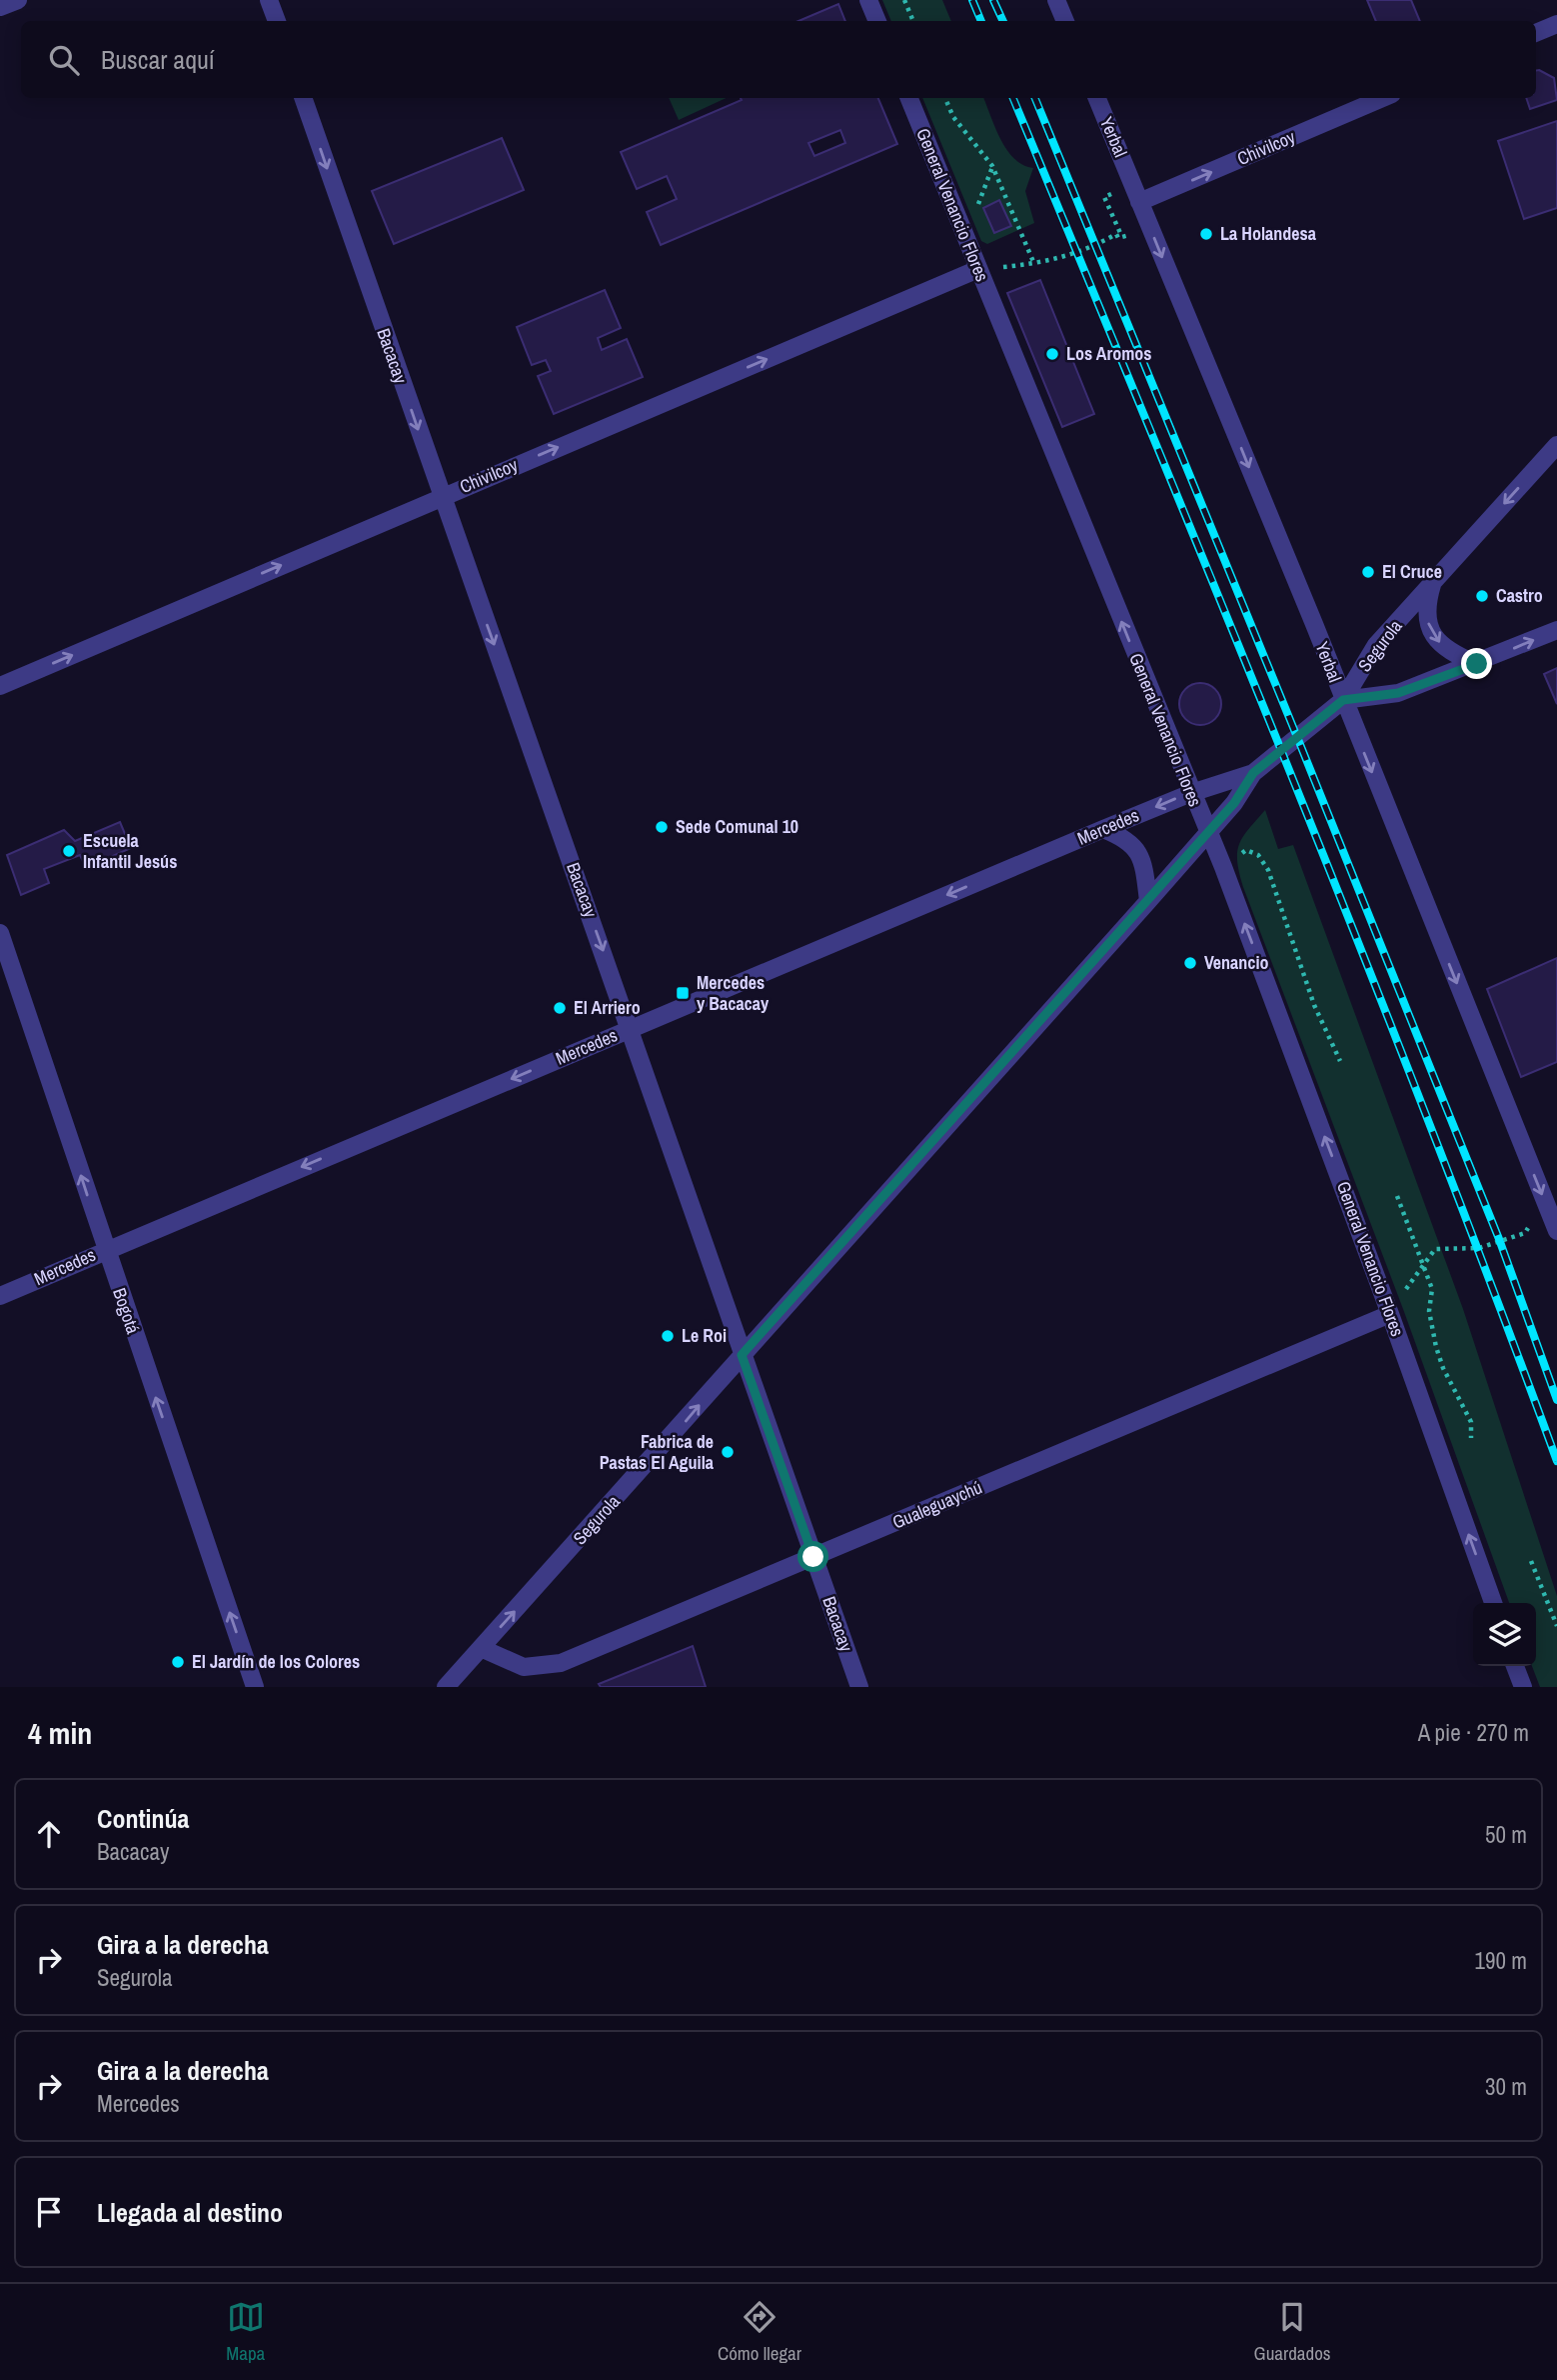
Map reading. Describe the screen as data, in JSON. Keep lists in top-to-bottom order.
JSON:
{
  "streets": {
    "street": [
      "Yerbal",
      "Chivilcoy",
      "General Venancio Flores",
      "Bacacay",
      "Segurola",
      "Mercedes",
      "Bogotá",
      "Gualeguaychú"
    ]
  },
  "crossings": [
    ["Yerbal", "Chivilcoy"],
    ["Yerbal", "Segurola"],
    ["Chivilcoy", "General Venancio Flores"],
    ["Chivilcoy", "Bacacay"],
    ["General Venancio Flores", "Segurola"],
    ["General Venancio Flores", "Mercedes"],
    ["General Venancio Flores", "Gualeguaychú"],
    ["Bacacay", "Segurola"],
    ["Bacacay", "Mercedes"],
    ["Bacacay", "Gualeguaychú"],
    ["Segurola", "Mercedes"],
    ["Segurola", "Gualeguaychú"],
    ["Mercedes", "Bogotá"]
  ],
  "one_way": [
    "Yerbal",
    "Chivilcoy",
    "General Venancio Flores",
    "Bacacay",
    "Mercedes",
    "Bogotá"
  ],
  "places": {
    "other": [
      "La Holandesa",
      "Los Aromos",
      "El Cruce",
      "Castro",
      "Sede Comunal 10",
      "Escuela Infantil Jesús",
      "Venancio",
      "El Arriero",
      "Le Roi",
      "Fabrica de Pastas El Aguila",
      "El Jardín de los Colores"
    ],
    "transit": ["Mercedes y Bacacay"]
  },
  "page": {
    "search": "Buscar aquí",
    "heading": ["4 min", "A pie · 270 m"],
    "list": [
      ["Continúa", "Bacacay", "50 m"],
      ["Gira a la derecha", "Segurola", "190 m"],
      ["Gira a la derecha", "Mercedes", "30 m"],
      "Llegada al destino"
    ],
    "nav": ["Mapa", "Cómo llegar", "Guardados"]
  }
}
